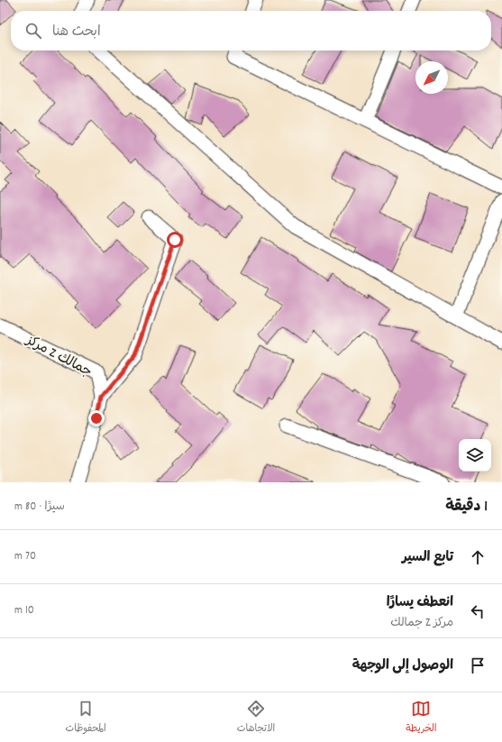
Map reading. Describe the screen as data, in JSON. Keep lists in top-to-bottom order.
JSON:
{
  "streets": {
    "street": ["مركز Z جمالك"]
  },
  "north": "bottom left",
  "page": {
    "search": "ابحث هنا",
    "heading": ["1 دقيقة", "سيرًا · 80 m"],
    "list": [
      ["تابع السير", "70 m"],
      ["انعطف يسارًا", "مركز Z جمالك", "10 m"],
      "الوصول إلى الوجهة"
    ],
    "nav": ["الخريطة", "الاتجاهات", "المحفوظات"]
  }
}
